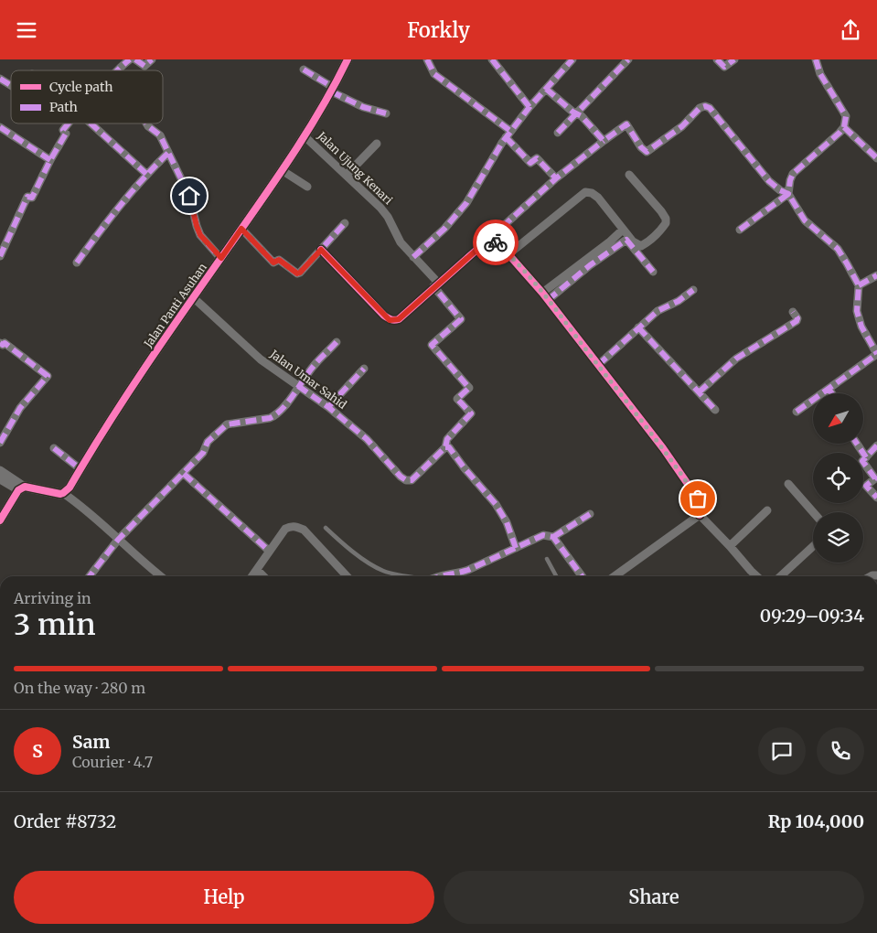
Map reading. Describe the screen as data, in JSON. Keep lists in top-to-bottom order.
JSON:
{
  "streets": {
    "street": ["Jalan Ujung Kenari", "Jalan Panti Asuhan", "Jalan Umar Sahid"]
  },
  "crossings": [
    ["Jalan Ujung Kenari", "Jalan Panti Asuhan"],
    ["Jalan Ujung Kenari", "Jalan Umar Sahid"],
    ["Jalan Panti Asuhan", "Jalan Umar Sahid"]
  ],
  "legend": ["Cycle path", "Path"],
  "north": "bottom left",
  "page": {
    "header": "Forkly",
    "heading": ["3 min", "Arriving in", "09:29–09:34"],
    "panel": [
      "Sam",
      "Courier · 4.7",
      "Order #8732",
      "Rp 104,000"
    ],
    "bar": "On the way · 280 m",
    "round": "S",
    "buttons": ["Help", "Share"]
  }
}
